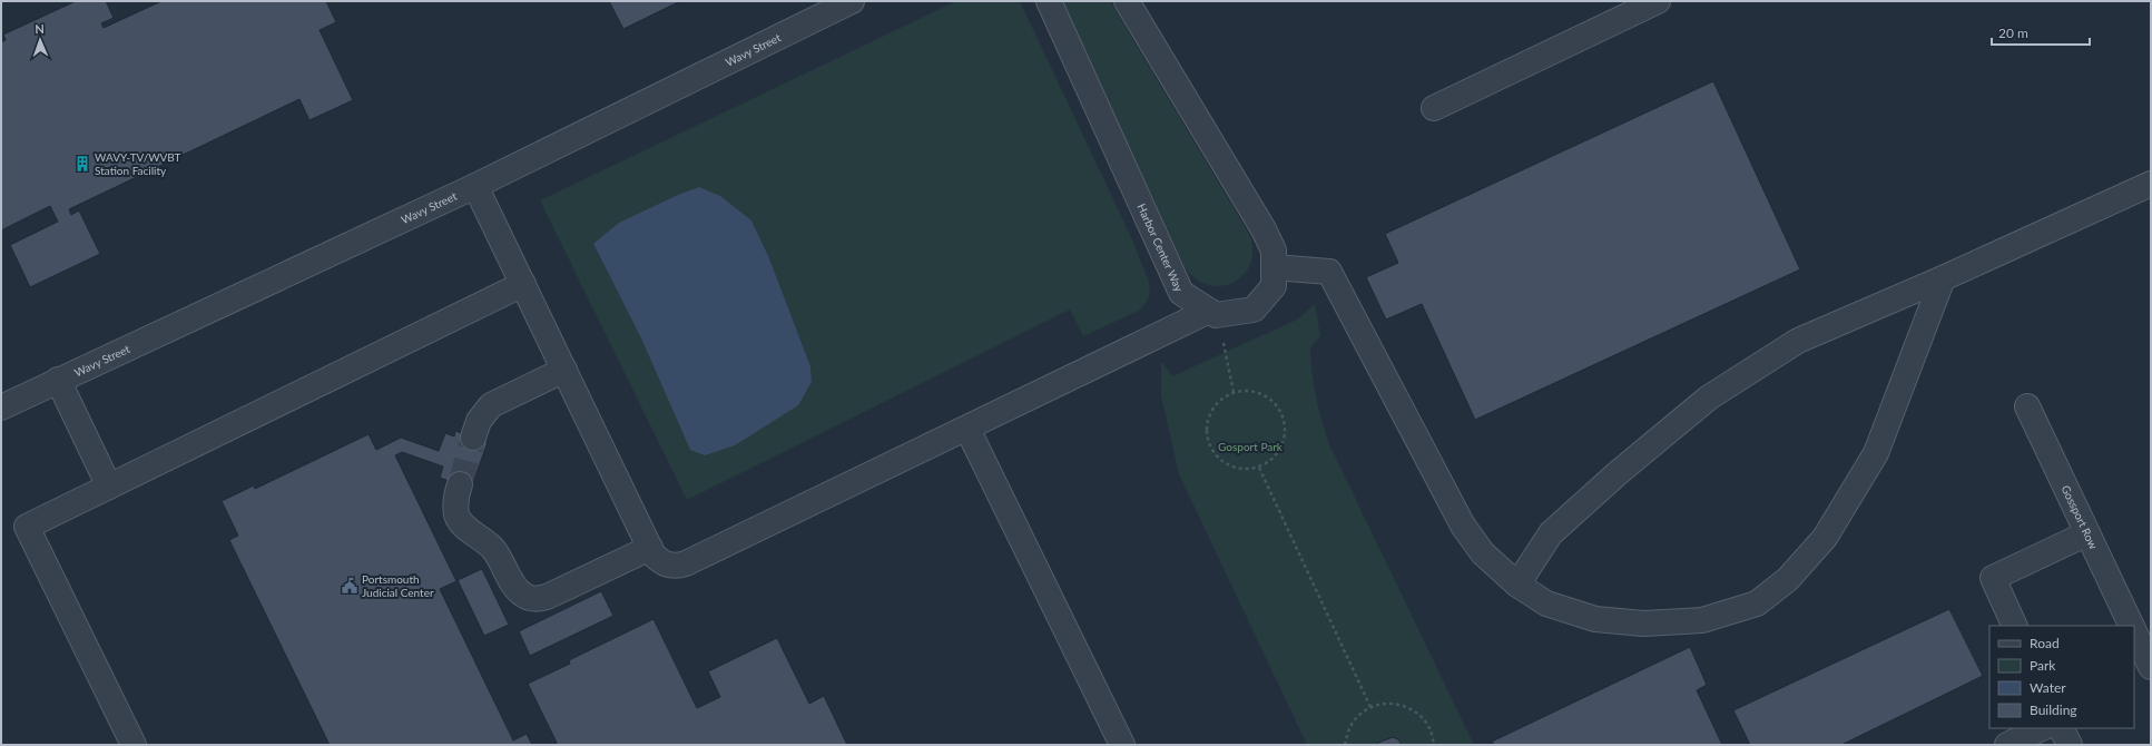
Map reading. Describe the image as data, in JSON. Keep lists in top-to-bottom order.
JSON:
{
  "streets": {
    "street": ["Wavy Street", "Harbor Center Way", "Gossport Row"]
  },
  "parks": ["Gosport Park"],
  "places": {
    "building": ["WAVY-TV/WVBT Station Facility"],
    "public building": ["Portsmouth Judicial Center"]
  },
  "legend": [
    "Road",
    "Park",
    "Water",
    "Building"
  ],
  "scale_bar": "20 m",
  "north": "top"
}
